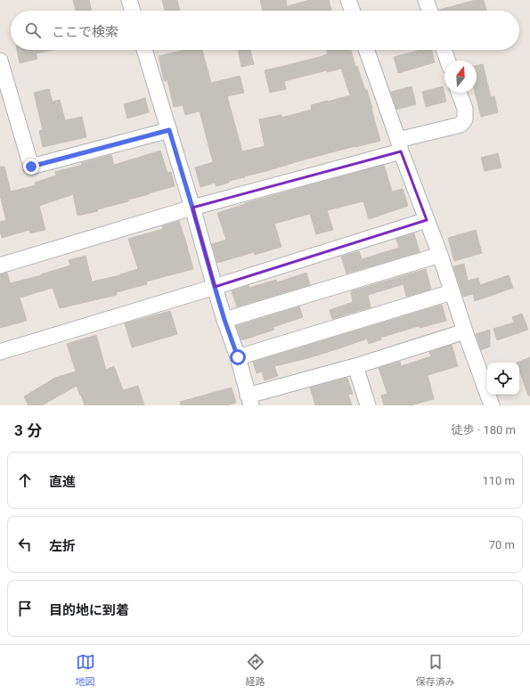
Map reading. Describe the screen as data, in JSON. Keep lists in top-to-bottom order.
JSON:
{
  "north": "top",
  "page": {
    "search": "ここで検索",
    "heading": ["3 分", "徒歩 · 180 m"],
    "list": [
      ["直進", "110 m"],
      ["左折", "70 m"],
      "目的地に到着"
    ],
    "nav": ["地図", "経路", "保存済み"]
  }
}
